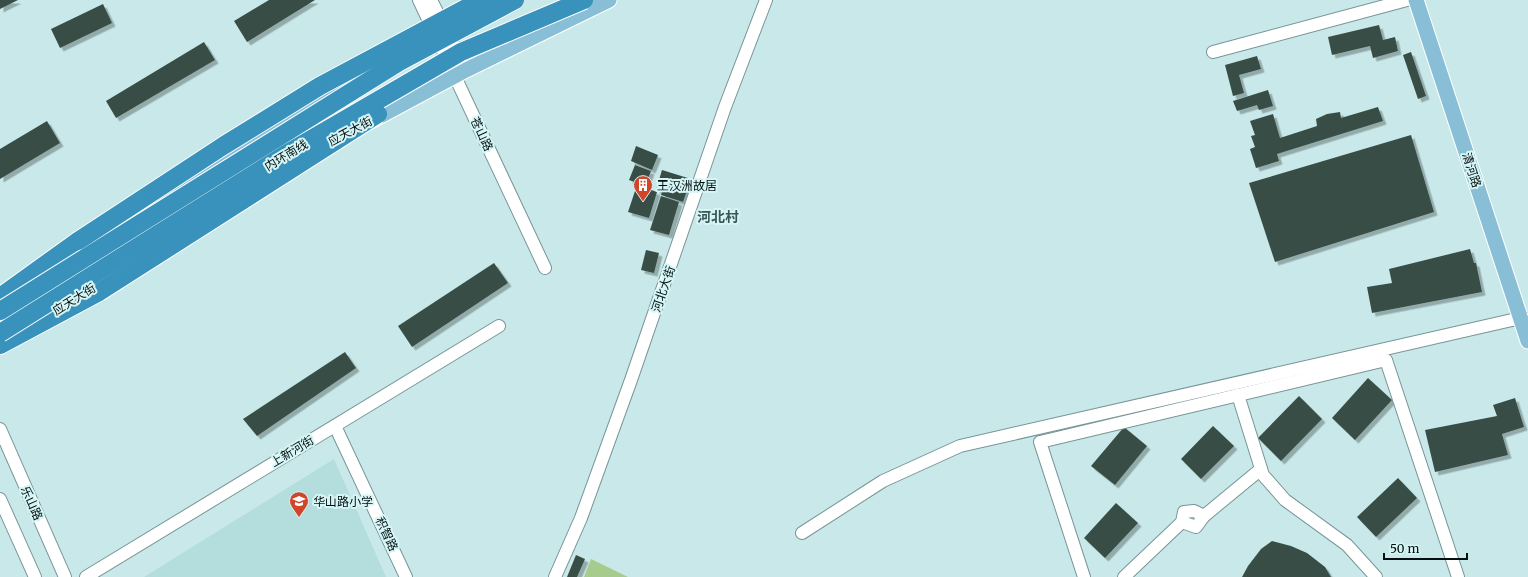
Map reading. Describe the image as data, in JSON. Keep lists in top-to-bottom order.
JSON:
{
  "streets": {
    "highway": ["内环南线"],
    "main road": ["应天大街", "清河路"],
    "street": [
      "苍山路",
      "河北大街",
      "上新河街",
      "乐山路",
      "积智路"
    ]
  },
  "crossings": [
    ["应天大街", "苍山路"],
    ["上新河街", "积智路"]
  ],
  "districts": ["河北村"],
  "places": {
    "building": ["王汉洲故居"],
    "school or university": ["华山路小学"]
  },
  "scale_bar": "50 m"
}
